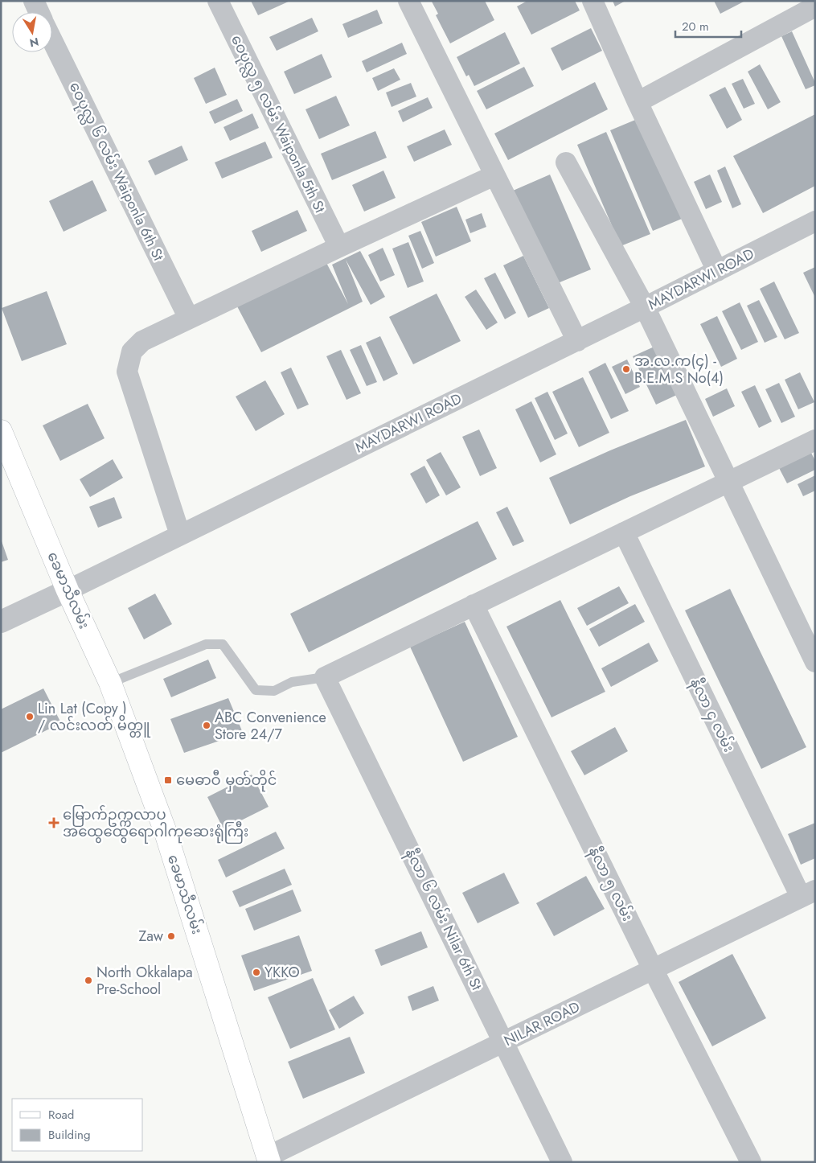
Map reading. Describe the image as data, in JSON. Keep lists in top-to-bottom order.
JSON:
{
  "streets": {
    "main road": ["ခေမာသီလမ်း"],
    "street": [
      "ဝေပုလ္လ ၅ လမ်း Waiponla 5th St",
      "ဝေပုလ္လ ၆ လမ်း Waiponla 6th St",
      "MAYDARWI ROAD",
      "နီလာ ၄ လမ်း",
      "နီလာ ၅ လမ်း",
      "နီလာ ၆ လမ်း Nilar 6th St",
      "NILAR ROAD"
    ]
  },
  "crossings": [
    ["MAYDARWI ROAD", "ခေမာသီလမ်း"],
    ["ခေမာသီလမ်း", "NILAR ROAD"],
    ["နီလာ ၄ လမ်း", "NILAR ROAD"],
    ["နီလာ ၅ လမ်း", "NILAR ROAD"],
    ["နီလာ ၆ လမ်း Nilar 6th St", "NILAR ROAD"]
  ],
  "places": {
    "other": [
      "အ.လ.က(၄) - B.E.M.S No(4)",
      "Lin Lat (Copy ) / လင်းလတ် မိတ္တူ",
      "ABC Convenience Store 24/7",
      "Zaw",
      "YKKO",
      "North Okkalapa Pre-School"
    ],
    "transit": ["မေဓာဝီ မှတ်တိုင်"],
    "health": ["မြောက်ဥက္ကလာပ အထွေထွေရောဂါကုဆေးရုံကြီး"]
  },
  "legend": ["Road", "Building"],
  "scale_bar": "20 m",
  "north": "bottom"
}
